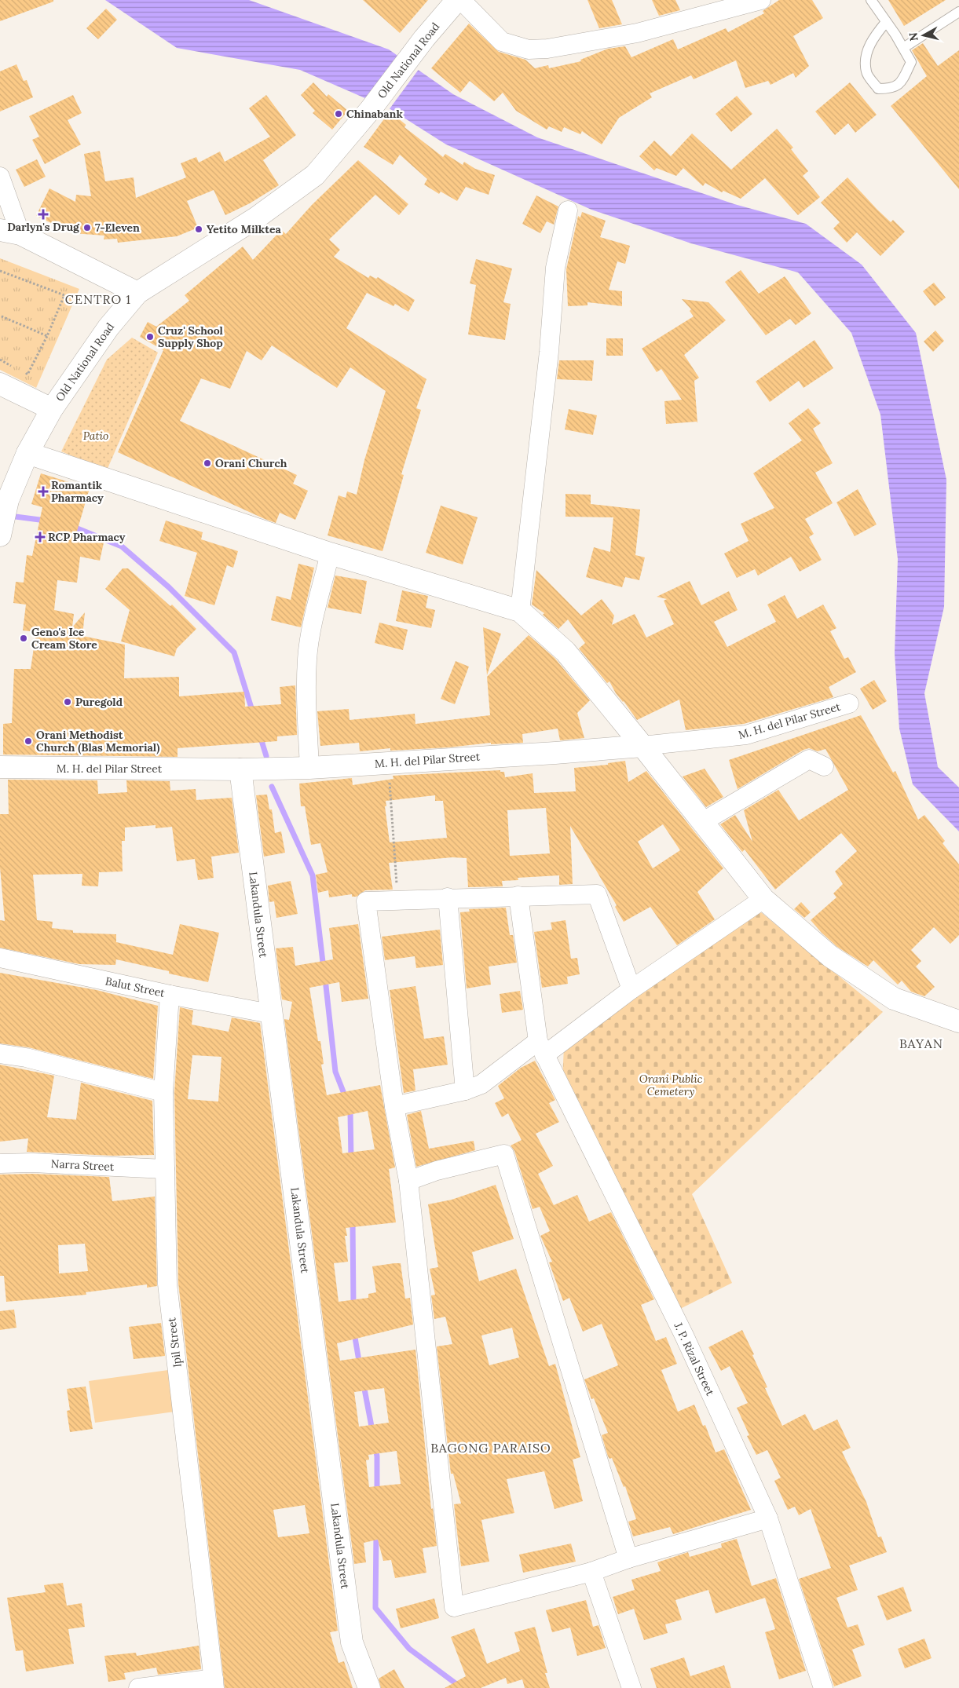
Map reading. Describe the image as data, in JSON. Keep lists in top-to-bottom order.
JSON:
{
  "streets": {
    "street": [
      "Old National Road",
      "M. H. del Pilar Street",
      "Lakandula Street",
      "Balut Street",
      "Narra Street",
      "Ipil Street",
      "J. P. Rizal Street"
    ]
  },
  "crossings": [
    ["M. H. del Pilar Street", "Lakandula Street"],
    ["Lakandula Street", "Balut Street"],
    ["Balut Street", "Ipil Street"],
    ["Narra Street", "Ipil Street"]
  ],
  "districts": ["CENTRO 1", "BAYAN", "BAGONG PARAISO"],
  "parks": ["Patio", "Orani Public Cemetery"],
  "places": {
    "other": [
      "Chinabank",
      "7-Eleven",
      "Yetito Milktea",
      "Cruz' School Supply Shop",
      "Orani Church",
      "Geno's Ice Cream Store",
      "Puregold",
      "Orani Methodist Church (Blas Memorial)"
    ],
    "health": ["Darlyn's Drug", "Romantik Pharmacy", "RCP Pharmacy"]
  },
  "north": "left"
}
